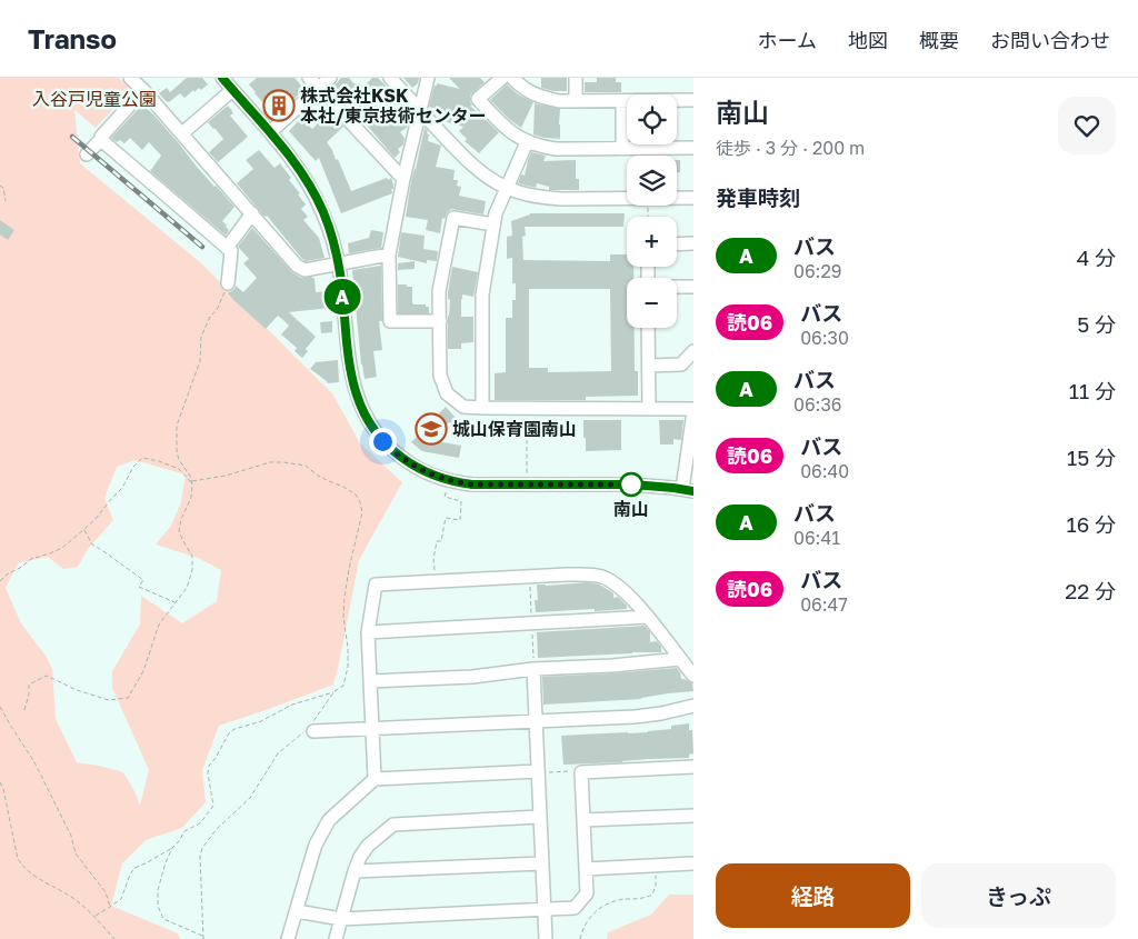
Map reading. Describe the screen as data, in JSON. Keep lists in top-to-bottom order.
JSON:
{
  "parks": ["入谷戸児童公園"],
  "places": {
    "building": ["株式会社KSK 本社/東京技術センター"],
    "school or university": ["城山保育園南山"],
    "other": ["南山"]
  },
  "lines": ["bus line A"],
  "page": {
    "header": "Transo",
    "nav": [
      "ホーム",
      "地図",
      "概要",
      "お問い合わせ"
    ],
    "on_map": "A",
    "heading": [
      ["南山", "徒歩 · 3 分 · 200 m"],
      "発車時刻"
    ],
    "map_buttons": ["+", "−"],
    "list": [
      {
        "mark": "A",
        "name": "バス",
        "note": "06:29",
        "value": "4 分"
      },
      {
        "mark": "読06",
        "name": "バス",
        "note": "06:30",
        "value": "5 分"
      },
      {
        "mark": "A",
        "name": "バス",
        "note": "06:36",
        "value": "11 分"
      },
      {
        "mark": "読06",
        "name": "バス",
        "note": "06:40",
        "value": "15 分"
      },
      {
        "mark": "A",
        "name": "バス",
        "note": "06:41",
        "value": "16 分"
      },
      {
        "mark": "読06",
        "name": "バス",
        "note": "06:47",
        "value": "22 分"
      }
    ],
    "buttons": ["経路", "きっぷ"]
  }
}
